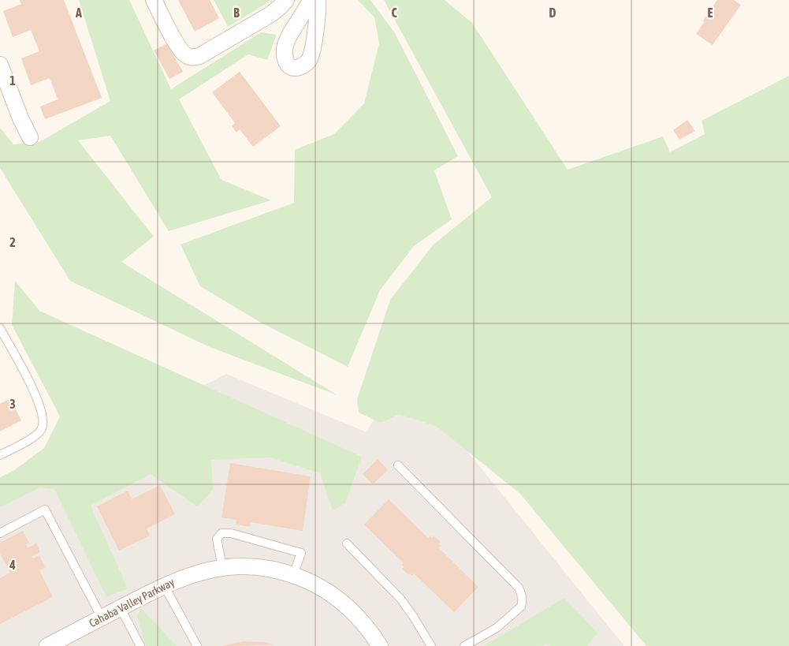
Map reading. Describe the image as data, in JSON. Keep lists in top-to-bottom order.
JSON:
{
  "streets": {
    "street": ["Cahaba Valley Parkway"]
  },
  "grid": {
    "columns": [
      "A",
      "B",
      "C",
      "D",
      "E"
    ],
    "rows": [
      "1",
      "2",
      "3",
      "4"
    ]
  }
}
